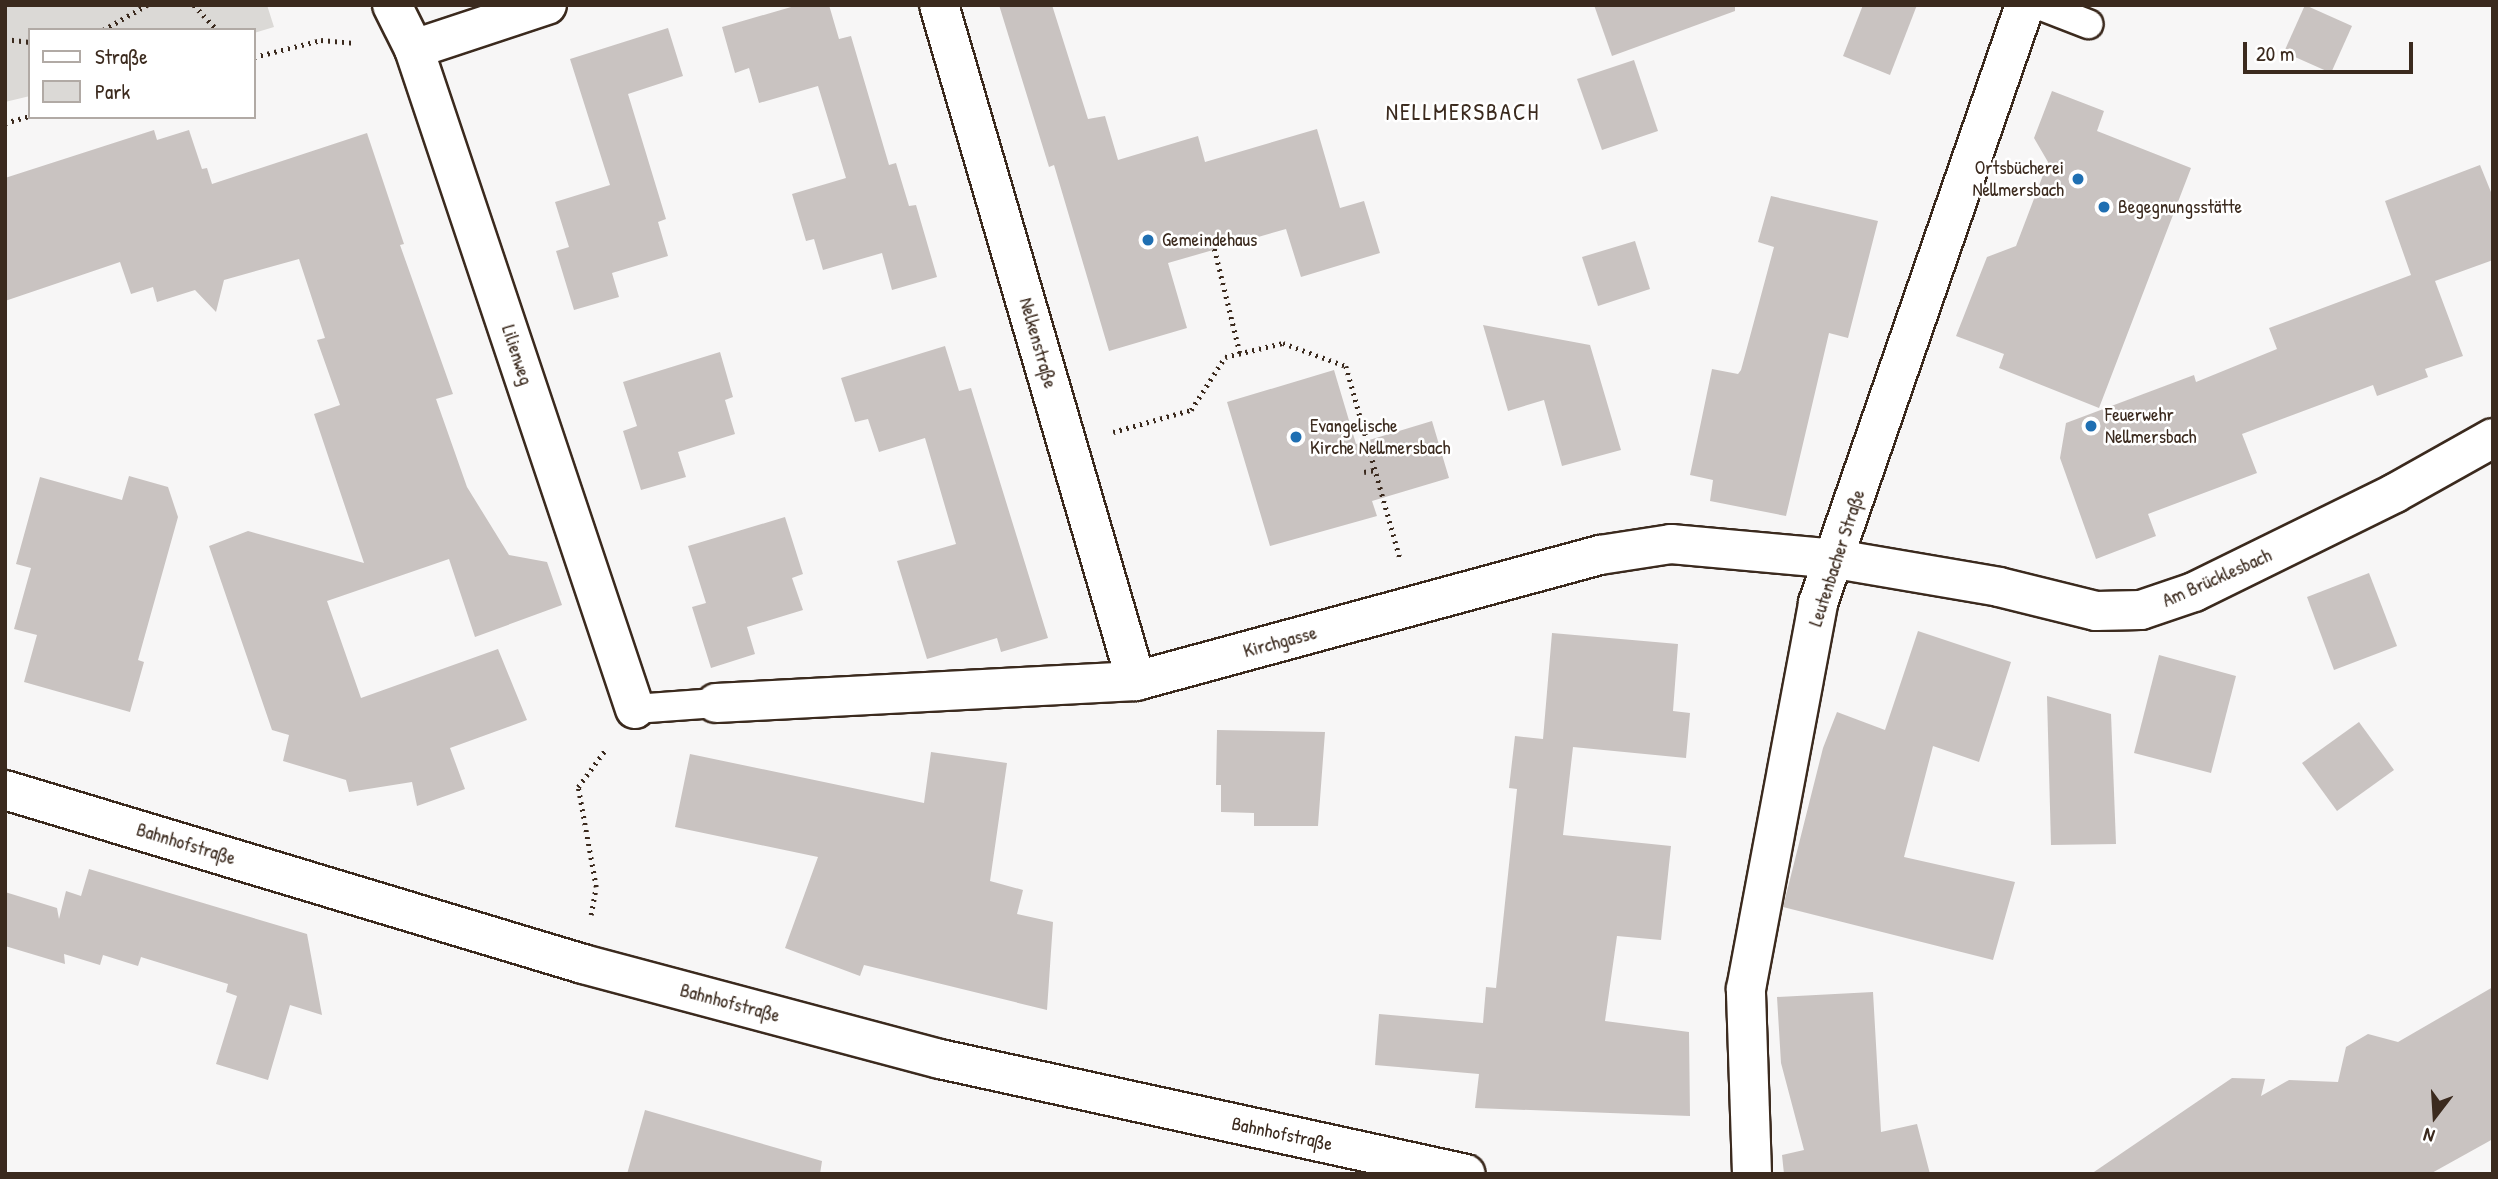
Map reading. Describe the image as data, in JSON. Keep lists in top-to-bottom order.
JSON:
{
  "streets": {
    "street": [
      "Nelkenstraße",
      "Lilienweg",
      "Leutenbacher Straße",
      "Am Brücklesbach",
      "Kirchgasse",
      "Bahnhofstraße"
    ]
  },
  "crossings": [
    ["Nelkenstraße", "Kirchgasse"],
    ["Leutenbacher Straße", "Am Brücklesbach"],
    ["Leutenbacher Straße", "Kirchgasse"],
    ["Am Brücklesbach", "Kirchgasse"]
  ],
  "districts": ["NELLMERSBACH"],
  "places": [
    "Ortsbücherei Nellmersbach",
    "Begegnungsstätte",
    "Gemeindehaus",
    "Feuerwehr Nellmersbach",
    "Evangelische Kirche Nellmersbach"
  ],
  "legend": ["Straße", "Park"],
  "scale_bar": "20 m",
  "north": "bottom"
}
